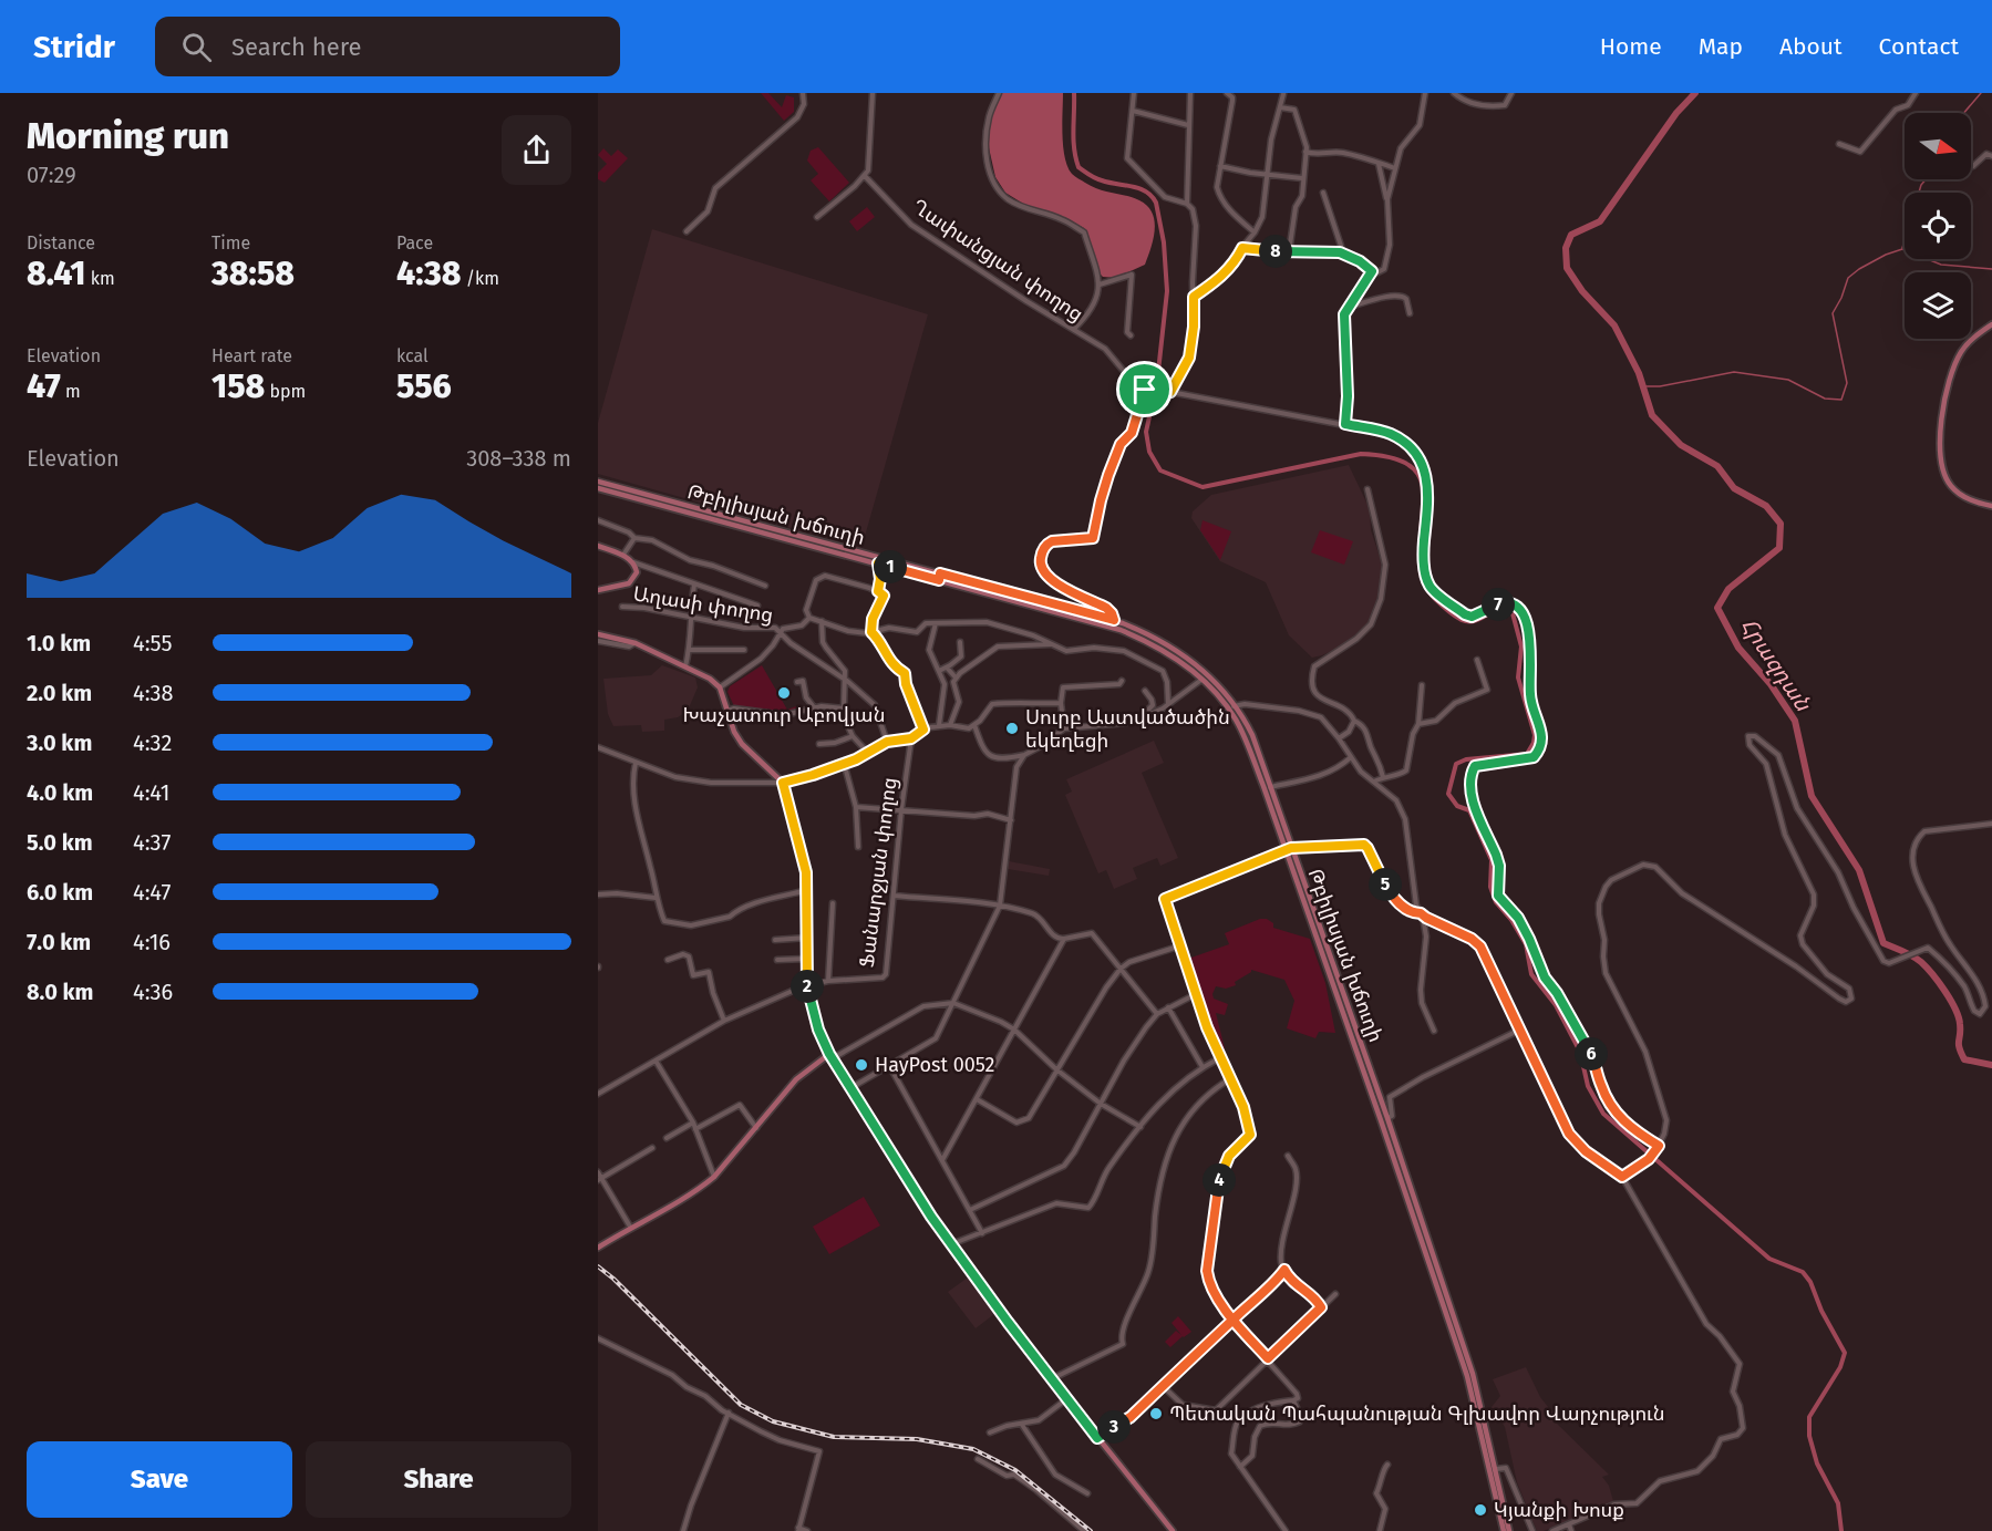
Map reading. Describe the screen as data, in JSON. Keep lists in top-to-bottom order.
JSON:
{
  "streets": {
    "main road": ["Թբիլիսյան խճուղի"],
    "street": ["Ղափանցյան փողոց", "Աղասի փողոց", "Ֆանարջյան փողոց"]
  },
  "water": ["Հրազդան"],
  "places": [
    "Խաչատուր Աբովյան",
    "Սուրբ Աստվածածին եկեղեցի",
    "HayPost 0052",
    "Պետական Պահպանության Գլխավոր Վարչություն",
    "Կյանքի Խոսք"
  ],
  "north": "right",
  "page": {
    "header": "Stridr",
    "search": "Search here",
    "nav": [
      "Home",
      "Map",
      "About",
      "Contact"
    ],
    "heading": ["Morning run", "07:29"],
    "stats": [
      ["Distance", "8.41 km"],
      ["Time", "38:58"],
      ["Pace", "4:38 /km"],
      ["Elevation", "47 m"],
      ["Heart rate", "158 bpm"],
      ["kcal", "556"]
    ],
    "pins": [
      "8",
      "1",
      "7",
      "5",
      "2",
      "6",
      "4",
      "3"
    ],
    "chart": ["Elevation", "308–338 m"],
    "list": [
      {
        "name": "1.0 km",
        "note": "4:55"
      },
      {
        "name": "2.0 km",
        "note": "4:38"
      },
      {
        "name": "3.0 km",
        "note": "4:32"
      },
      {
        "name": "4.0 km",
        "note": "4:41"
      },
      {
        "name": "5.0 km",
        "note": "4:37"
      },
      {
        "name": "6.0 km",
        "note": "4:47"
      },
      {
        "name": "7.0 km",
        "note": "4:16"
      },
      {
        "name": "8.0 km",
        "note": "4:36"
      }
    ],
    "buttons": ["Save", "Share"]
  }
}
